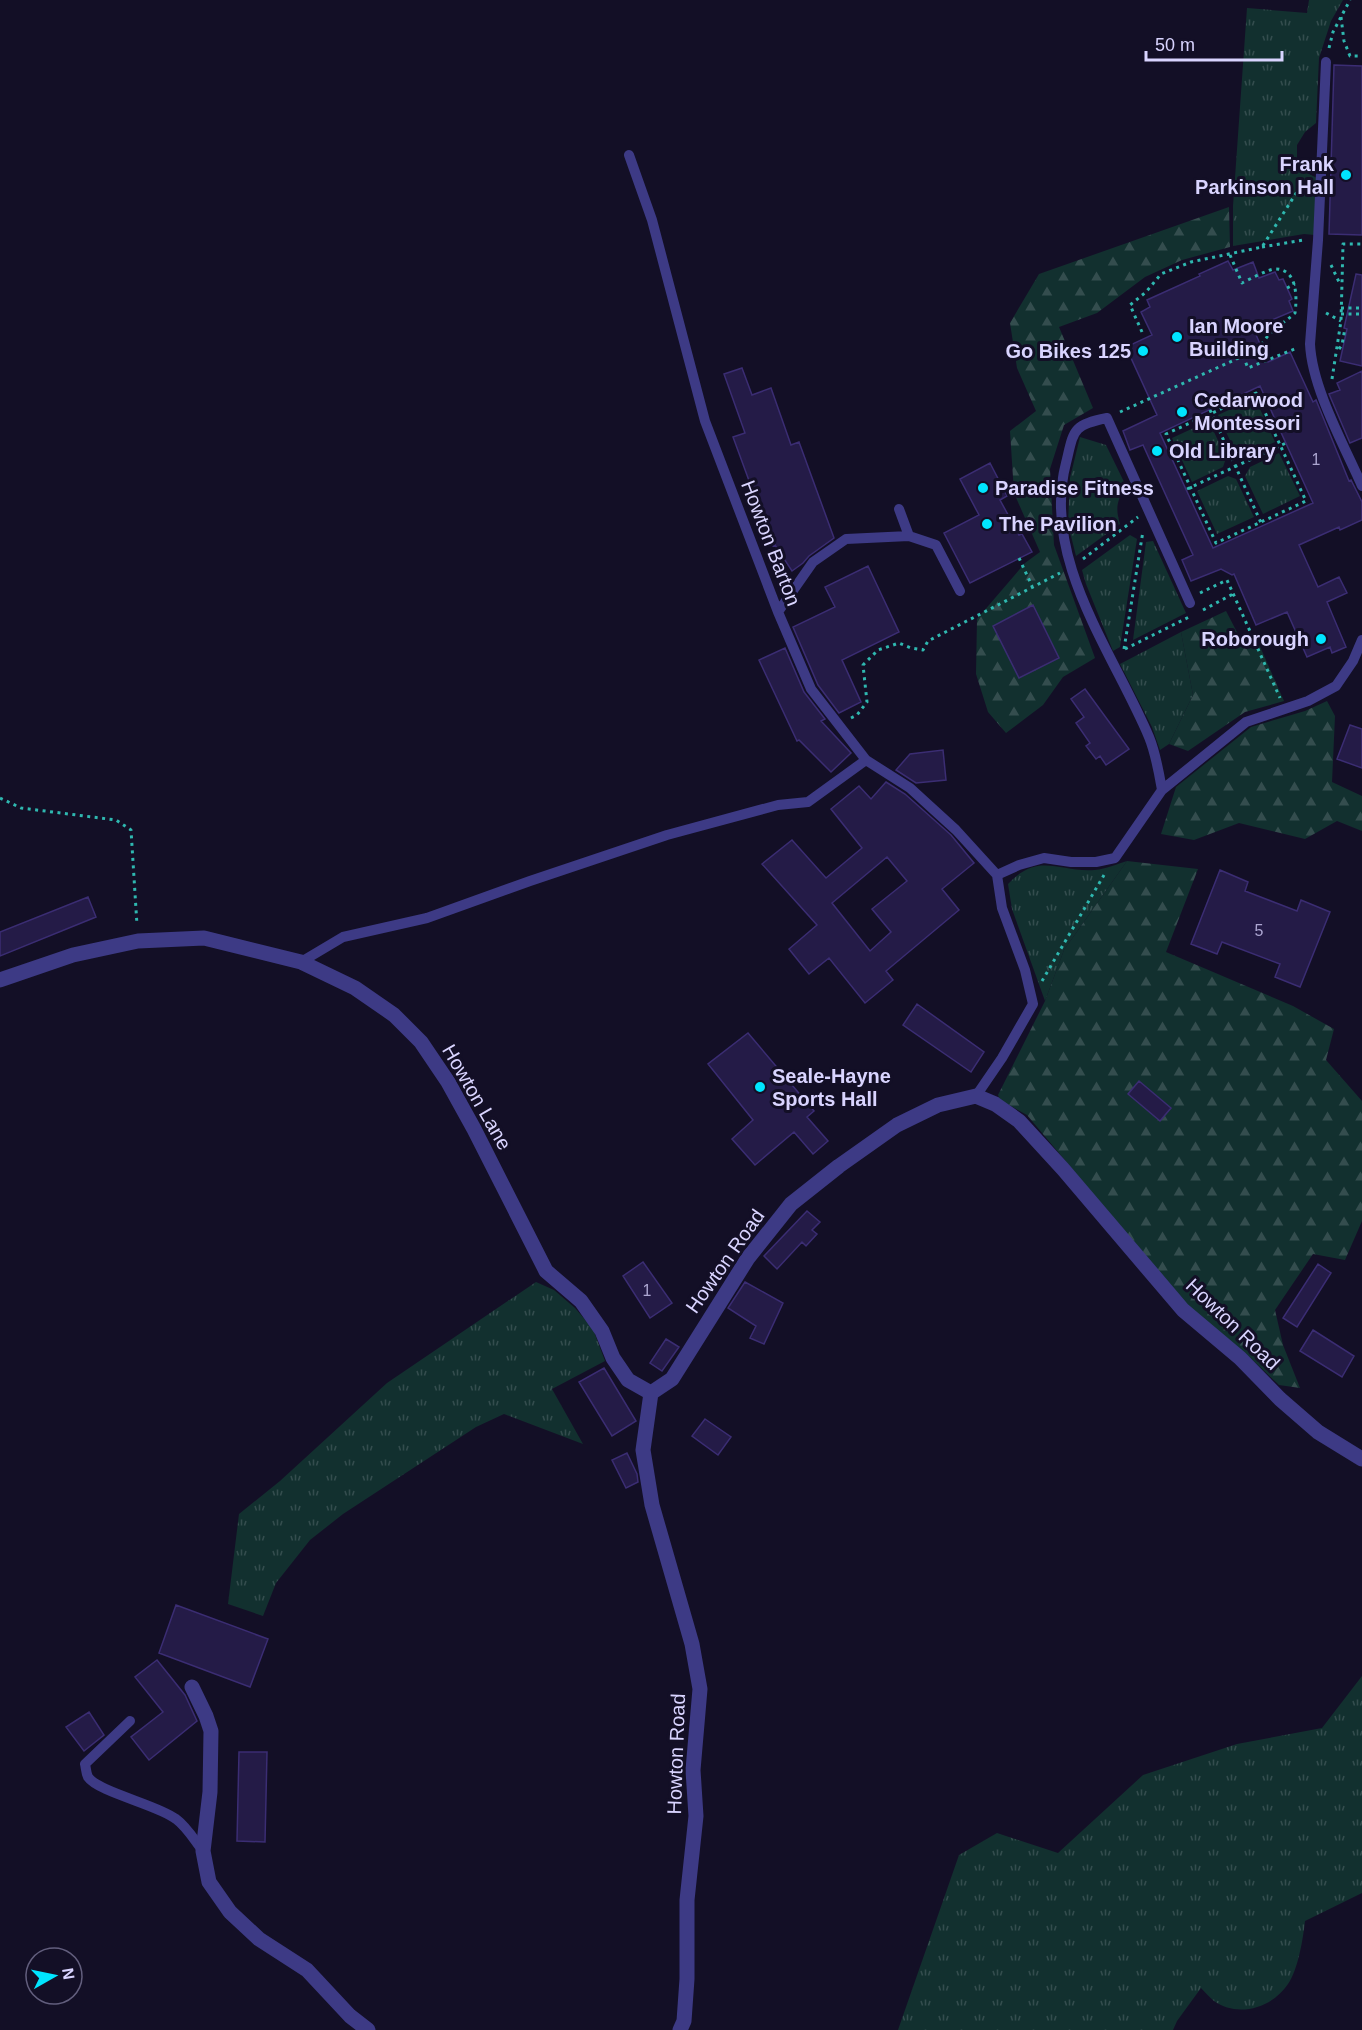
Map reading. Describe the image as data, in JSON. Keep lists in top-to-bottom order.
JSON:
{
  "streets": {
    "street": ["Howton Lane", "Howton Road"],
    "lane": ["Howton Barton"]
  },
  "crossings": [
    ["Howton Lane", "Howton Road"]
  ],
  "places": [
    "Frank Parkinson Hall",
    "Ian Moore Building",
    "Go Bikes 125",
    "Cedarwood Montessori",
    "Old Library",
    "Paradise Fitness",
    "The Pavilion",
    "Roborough",
    "Seale-Hayne Sports Hall"
  ],
  "house_numbers": ["1", "5", "1"],
  "scale_bar": "50 m",
  "north": "right"
}
